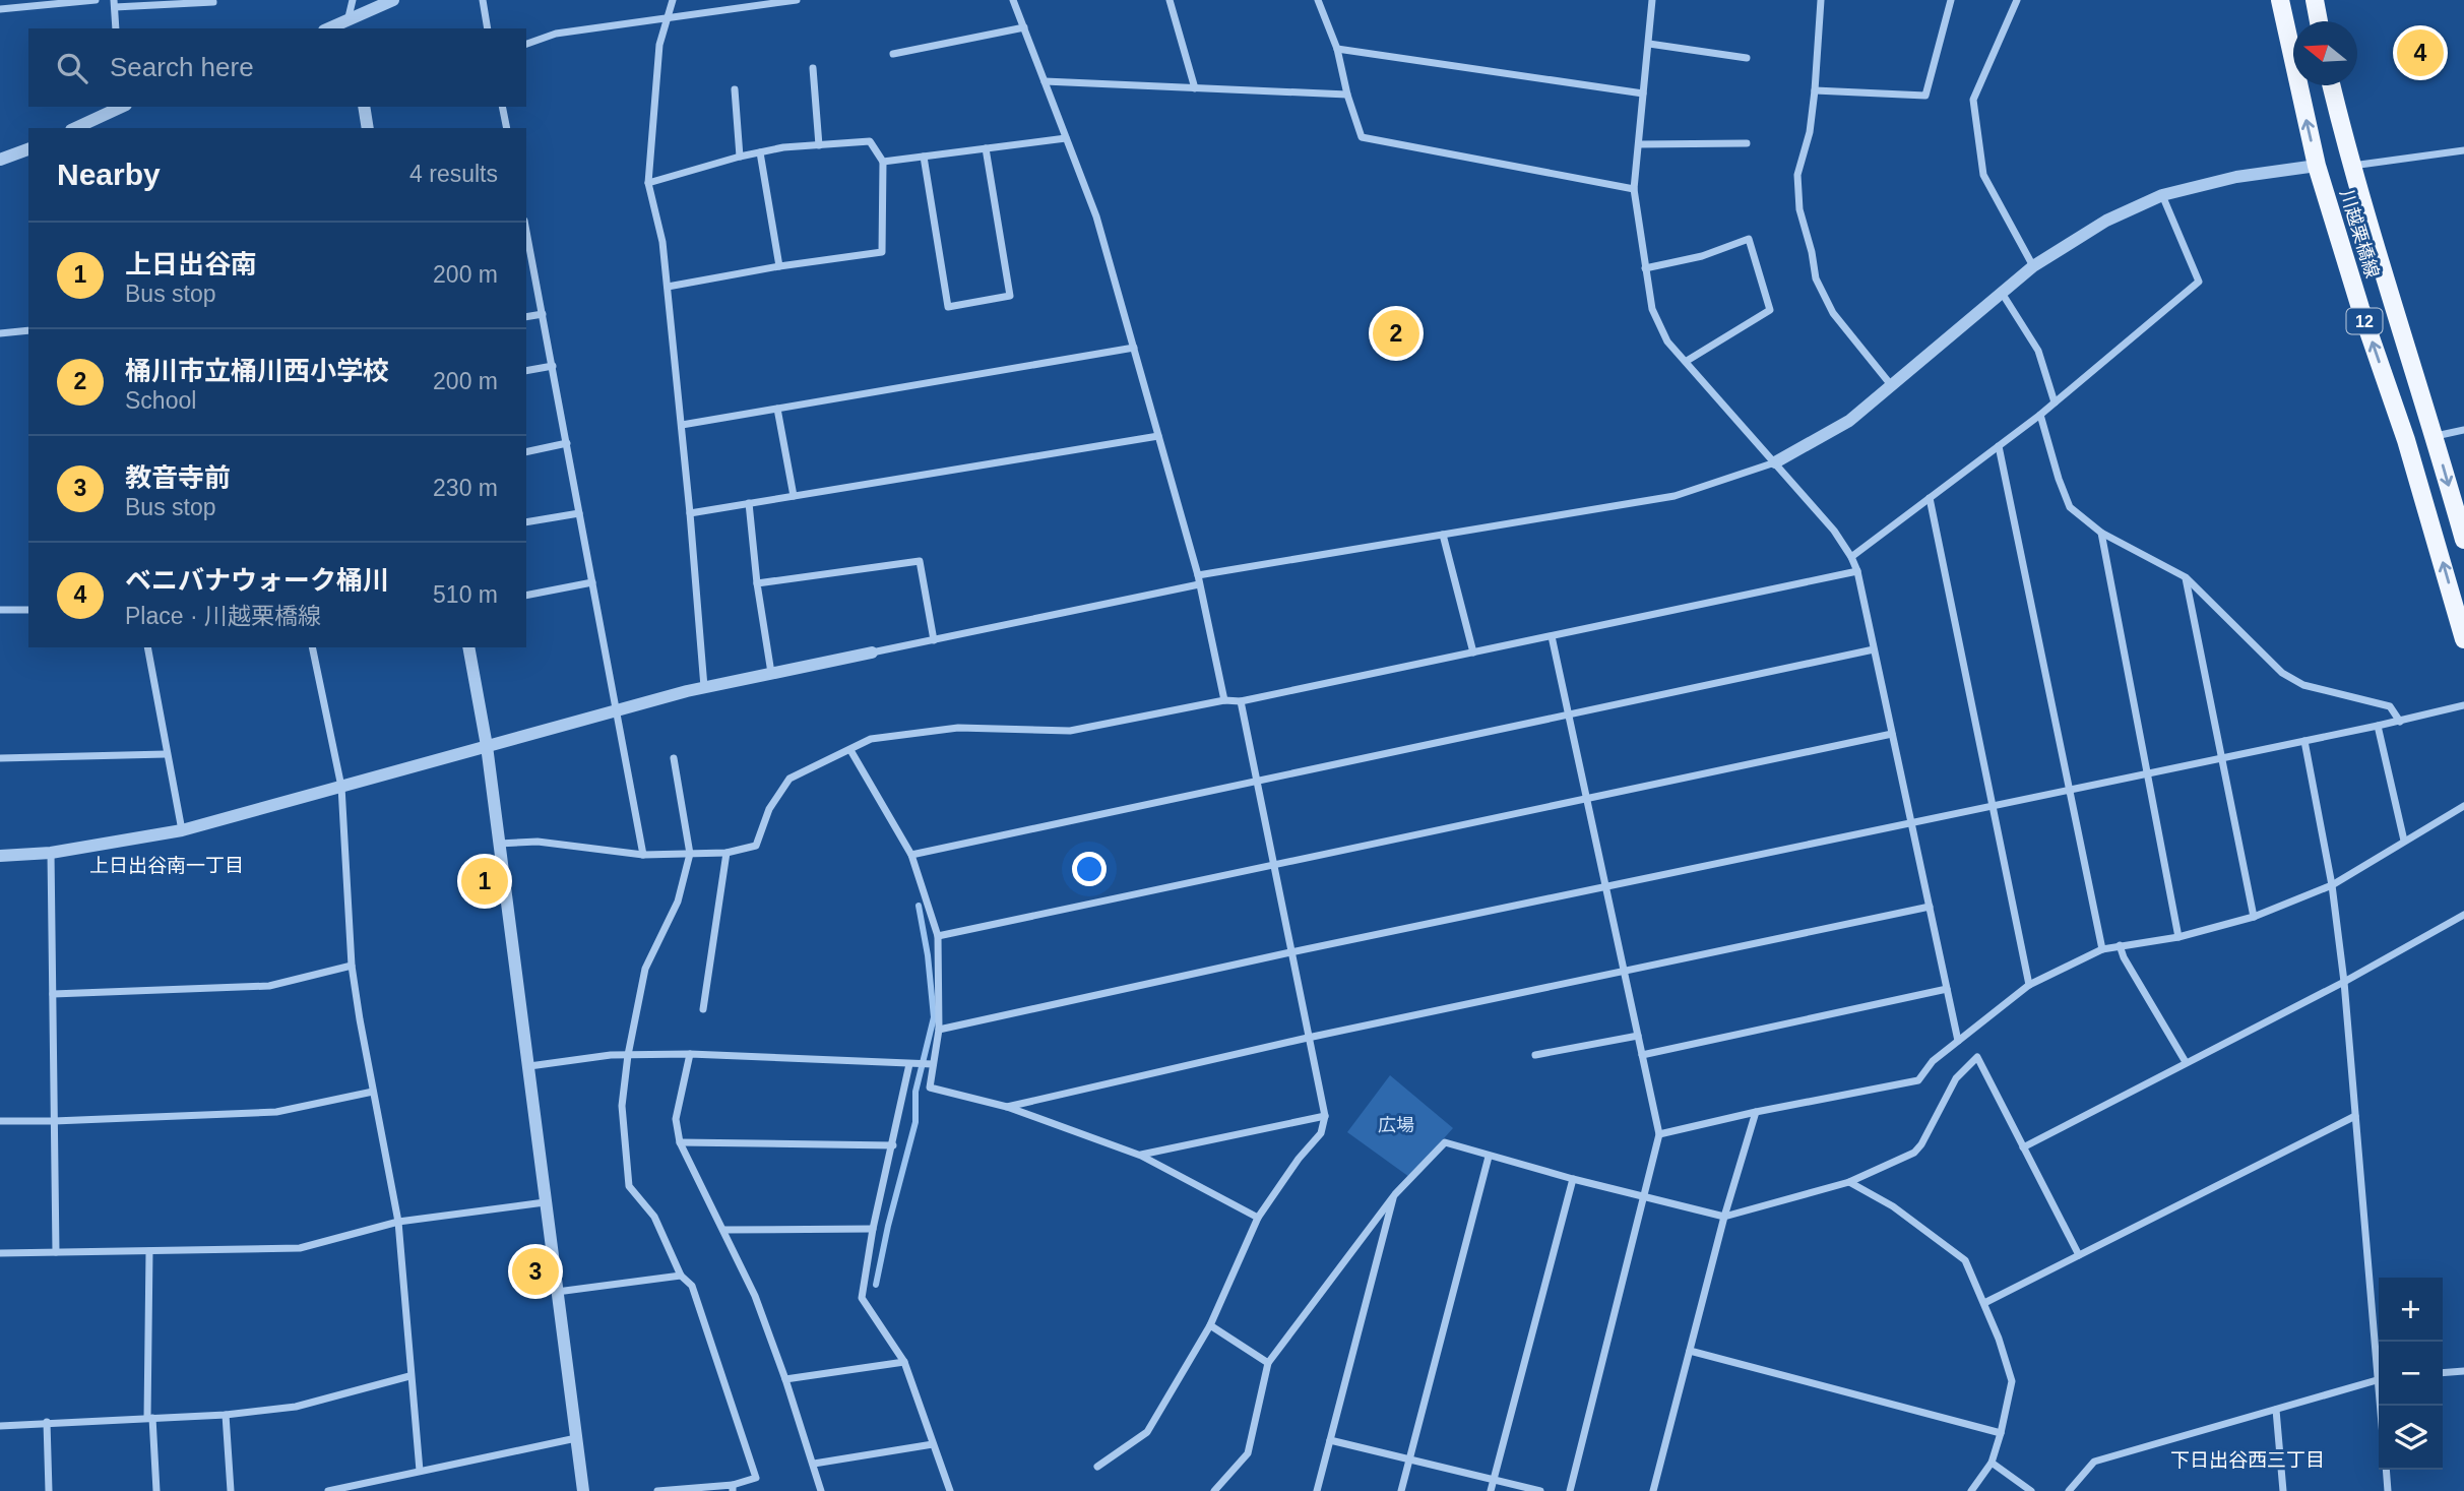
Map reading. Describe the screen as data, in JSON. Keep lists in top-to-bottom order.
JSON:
{
  "streets": {
    "main road": ["川越栗橋線", "12"]
  },
  "districts": ["上日出谷南一丁目", "下日出谷西三丁目"],
  "parks": ["広場"],
  "north": "left",
  "page": {
    "pins": [
      "4",
      "2",
      "1",
      "3"
    ],
    "search": "Search here",
    "heading": ["Nearby", "4 results"],
    "list": [
      {
        "mark": "1",
        "name": "上日出谷南",
        "note": "Bus stop",
        "value": "200 m"
      },
      {
        "mark": "2",
        "name": "桶川市立桶川西小学校",
        "note": "School",
        "value": "200 m"
      },
      {
        "mark": "3",
        "name": "教音寺前",
        "note": "Bus stop",
        "value": "230 m"
      },
      {
        "mark": "4",
        "name": "ベニバナウォーク桶川",
        "note": "Place · 川越栗橋線",
        "value": "510 m"
      }
    ],
    "map_buttons": ["+", "−"]
  }
}
